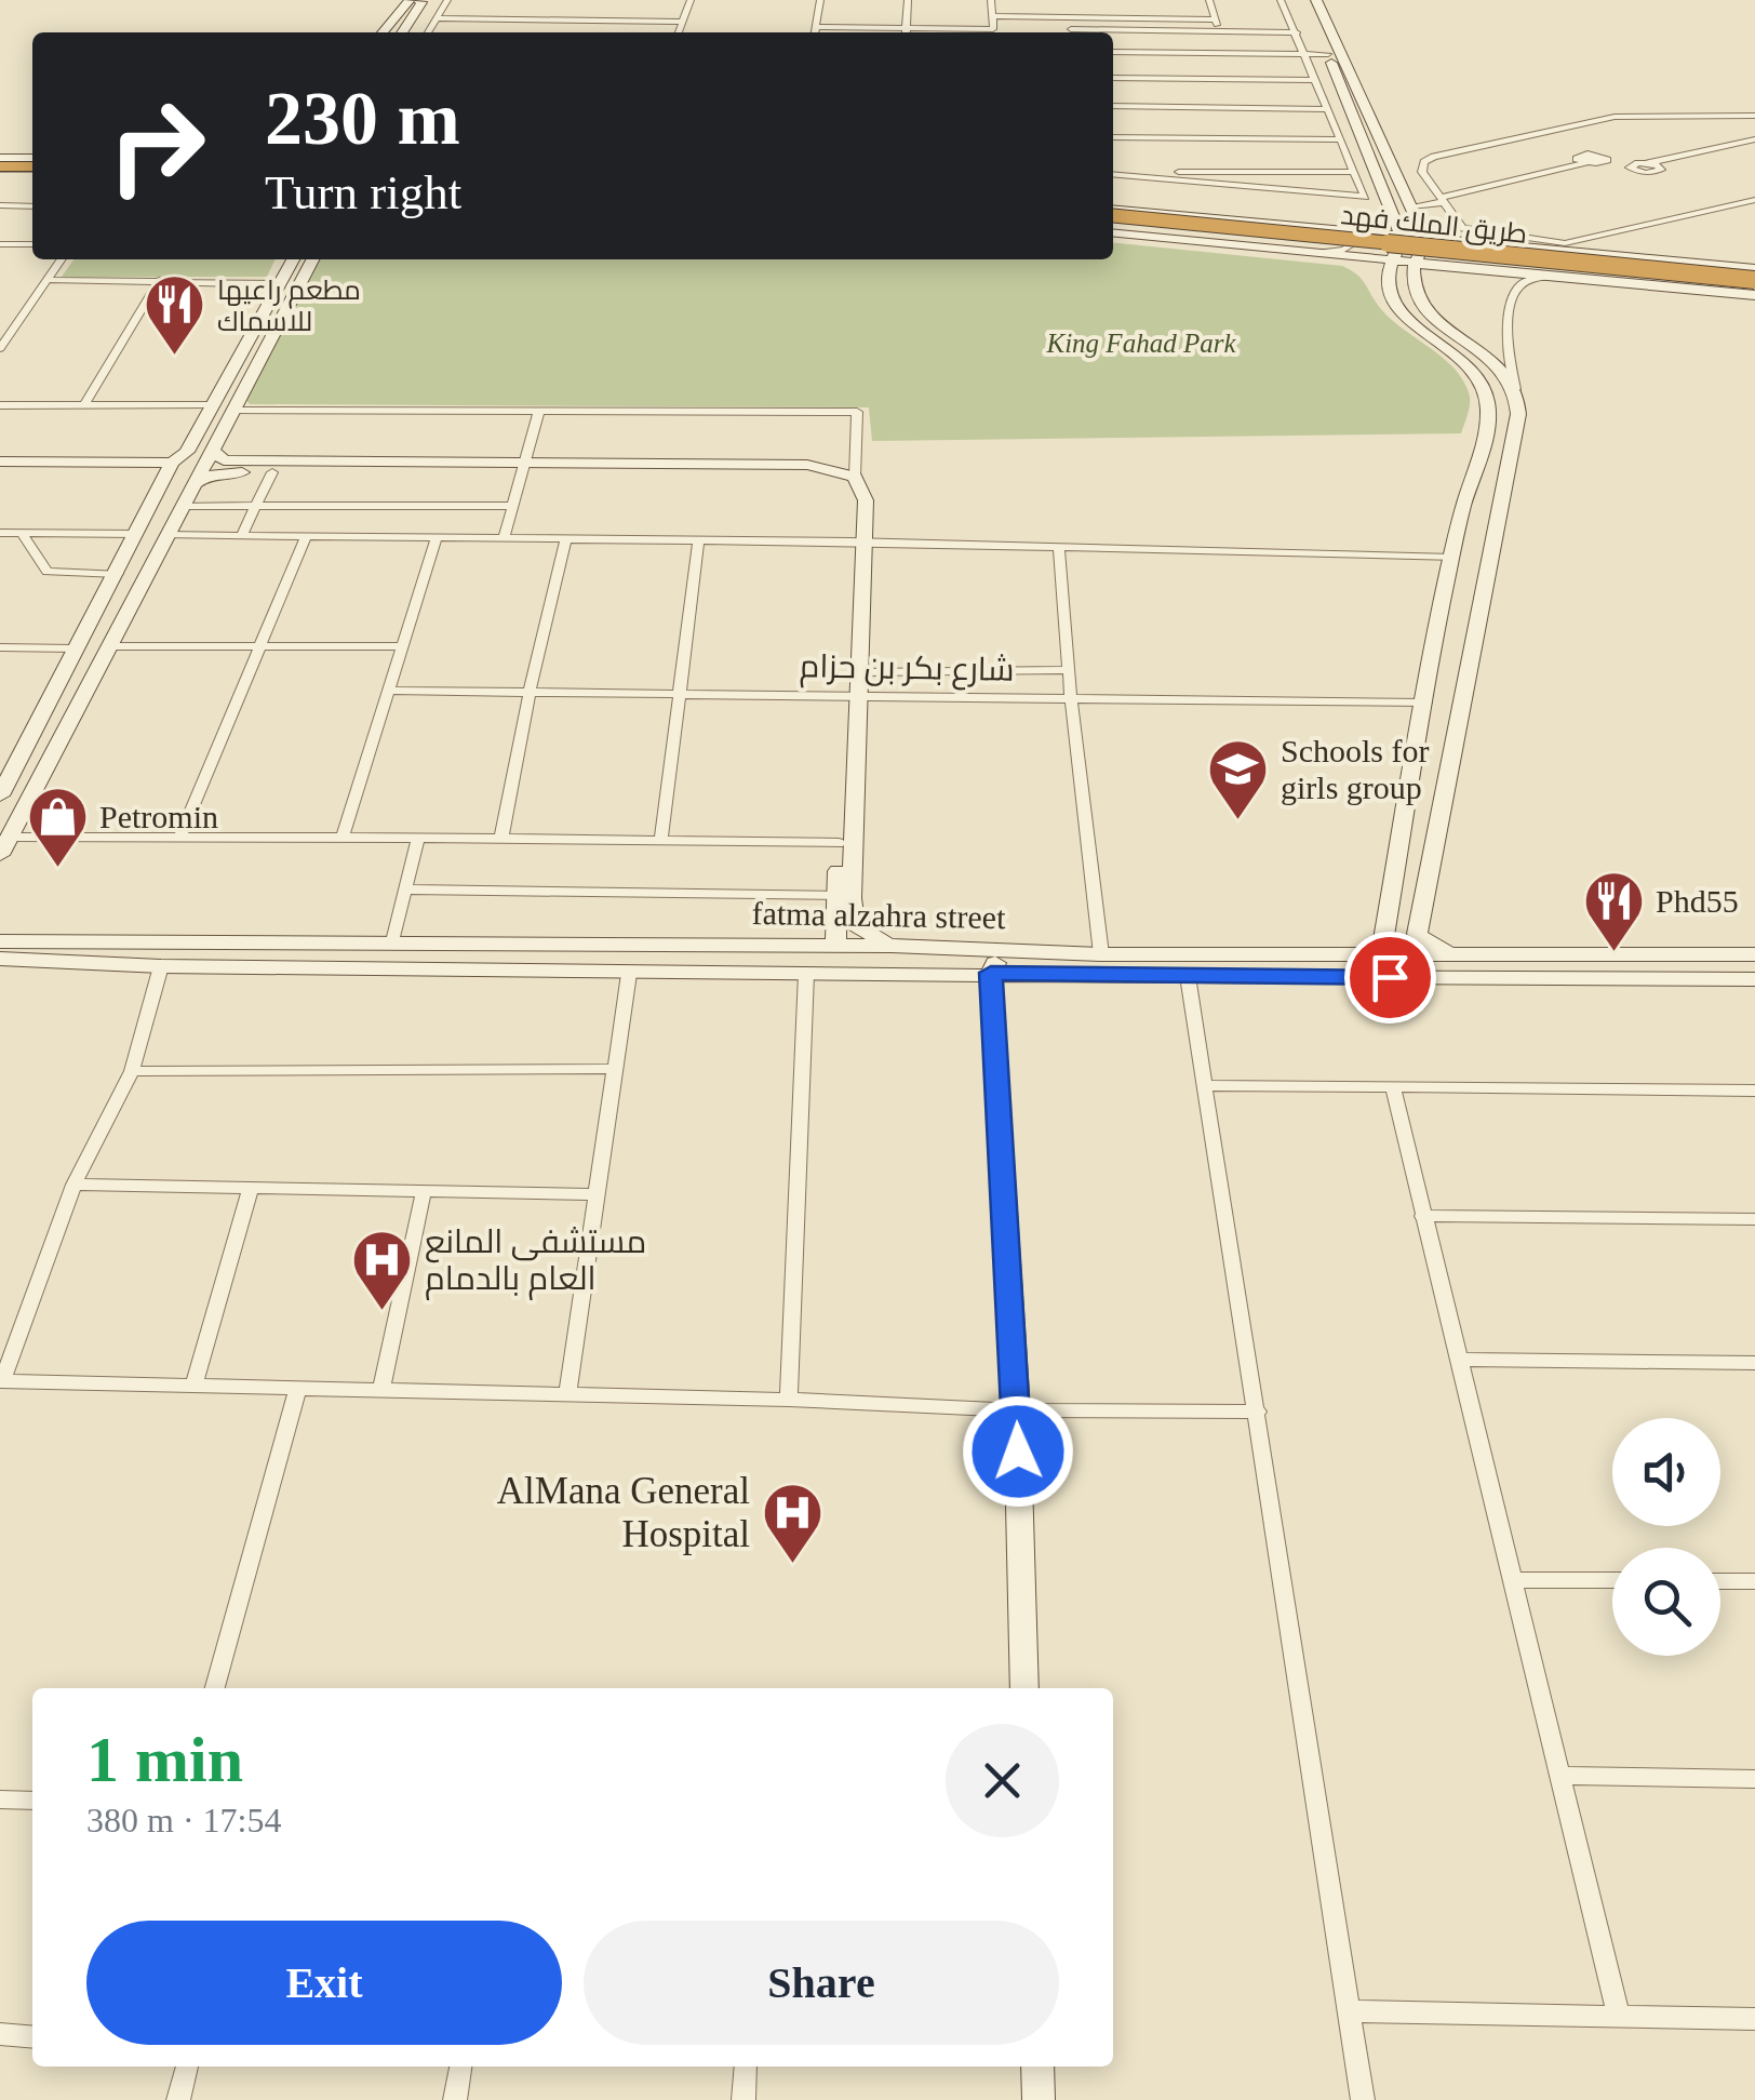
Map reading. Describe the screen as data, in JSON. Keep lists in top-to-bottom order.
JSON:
{
  "streets": {
    "highway": ["طريق الملك فهد"],
    "street": ["شارع بكر بن حزام", "fatma alzahra street"]
  },
  "parks": ["King Fahad Park"],
  "places": {
    "restaurant": ["مطعم راعيها للاسماك", "Phd55"],
    "school or university": ["Schools for girls group"],
    "shop": ["Petromin"],
    "hospital": ["مستشفى المانع العام بالدمام", "AlMana General Hospital"]
  },
  "page": {
    "turn": ["230 m", "Turn right"],
    "heading": ["1 min", "380 m · 17:54"],
    "buttons": ["Exit", "Share"]
  }
}
